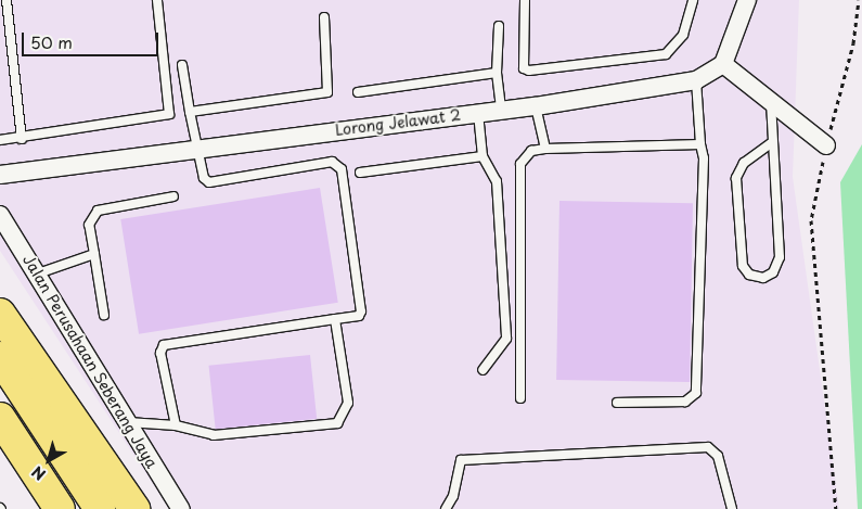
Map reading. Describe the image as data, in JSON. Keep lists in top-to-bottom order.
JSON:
{
  "streets": {
    "street": ["Lorong Jelawat 2", "Jalan Perusahaan Seberang Jaya"]
  },
  "scale_bar": "50 m",
  "north": "bottom left"
}
